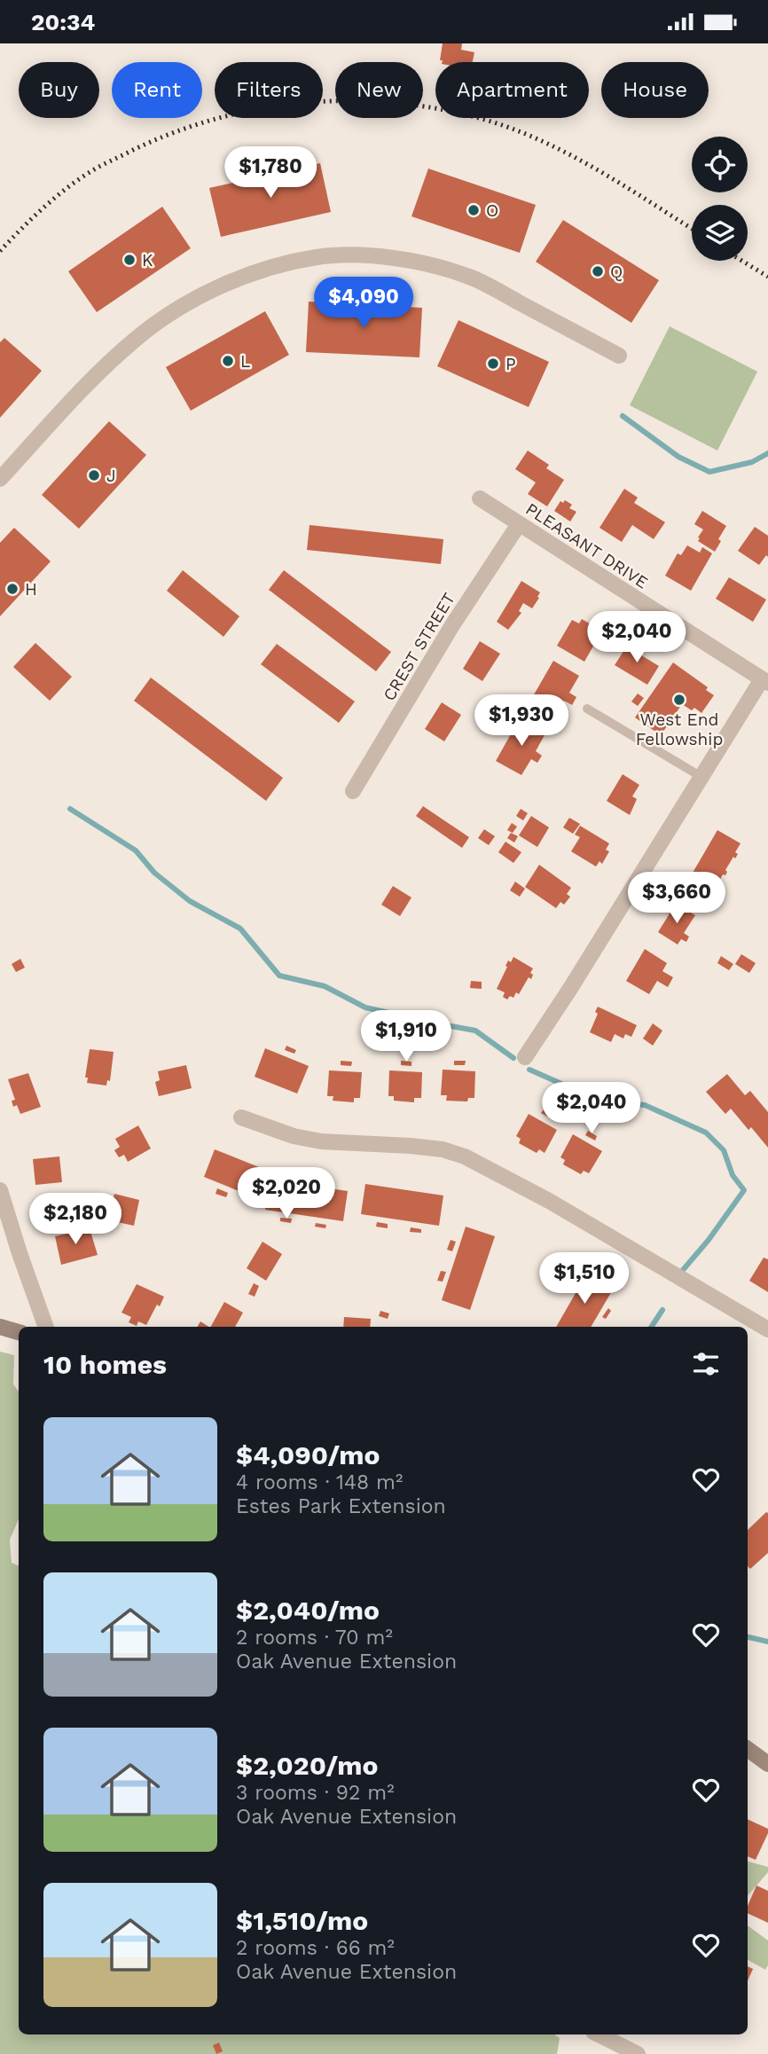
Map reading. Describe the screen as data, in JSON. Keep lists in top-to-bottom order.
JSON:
{
  "streets": {
    "street": ["PLEASANT DRIVE", "CREST STREET"]
  },
  "crossings": [
    ["PLEASANT DRIVE", "CREST STREET"]
  ],
  "places": [
    "O",
    "K",
    "Q",
    "L",
    "P",
    "J",
    "H",
    "West End Fellowship"
  ],
  "page": {
    "status": "20:34",
    "chip": [
      "Buy",
      "Rent",
      "Filters",
      "New",
      "Apartment",
      "House"
    ],
    "price": [
      "$1,780",
      "$4,090",
      "$2,040",
      "$1,930",
      "$3,660",
      "$1,910",
      "$2,040",
      "$2,020",
      "$2,180",
      "$1,510"
    ],
    "heading": "10 homes",
    "list": [
      {
        "name": "$4,090/mo",
        "note": "4 rooms · 148 m² · Estes Park Extension"
      },
      {
        "name": "$2,040/mo",
        "note": "2 rooms · 70 m² · Oak Avenue Extension"
      },
      {
        "name": "$2,020/mo",
        "note": "3 rooms · 92 m² · Oak Avenue Extension"
      },
      {
        "name": "$1,510/mo",
        "note": "2 rooms · 66 m² · Oak Avenue Extension"
      }
    ]
  }
}
